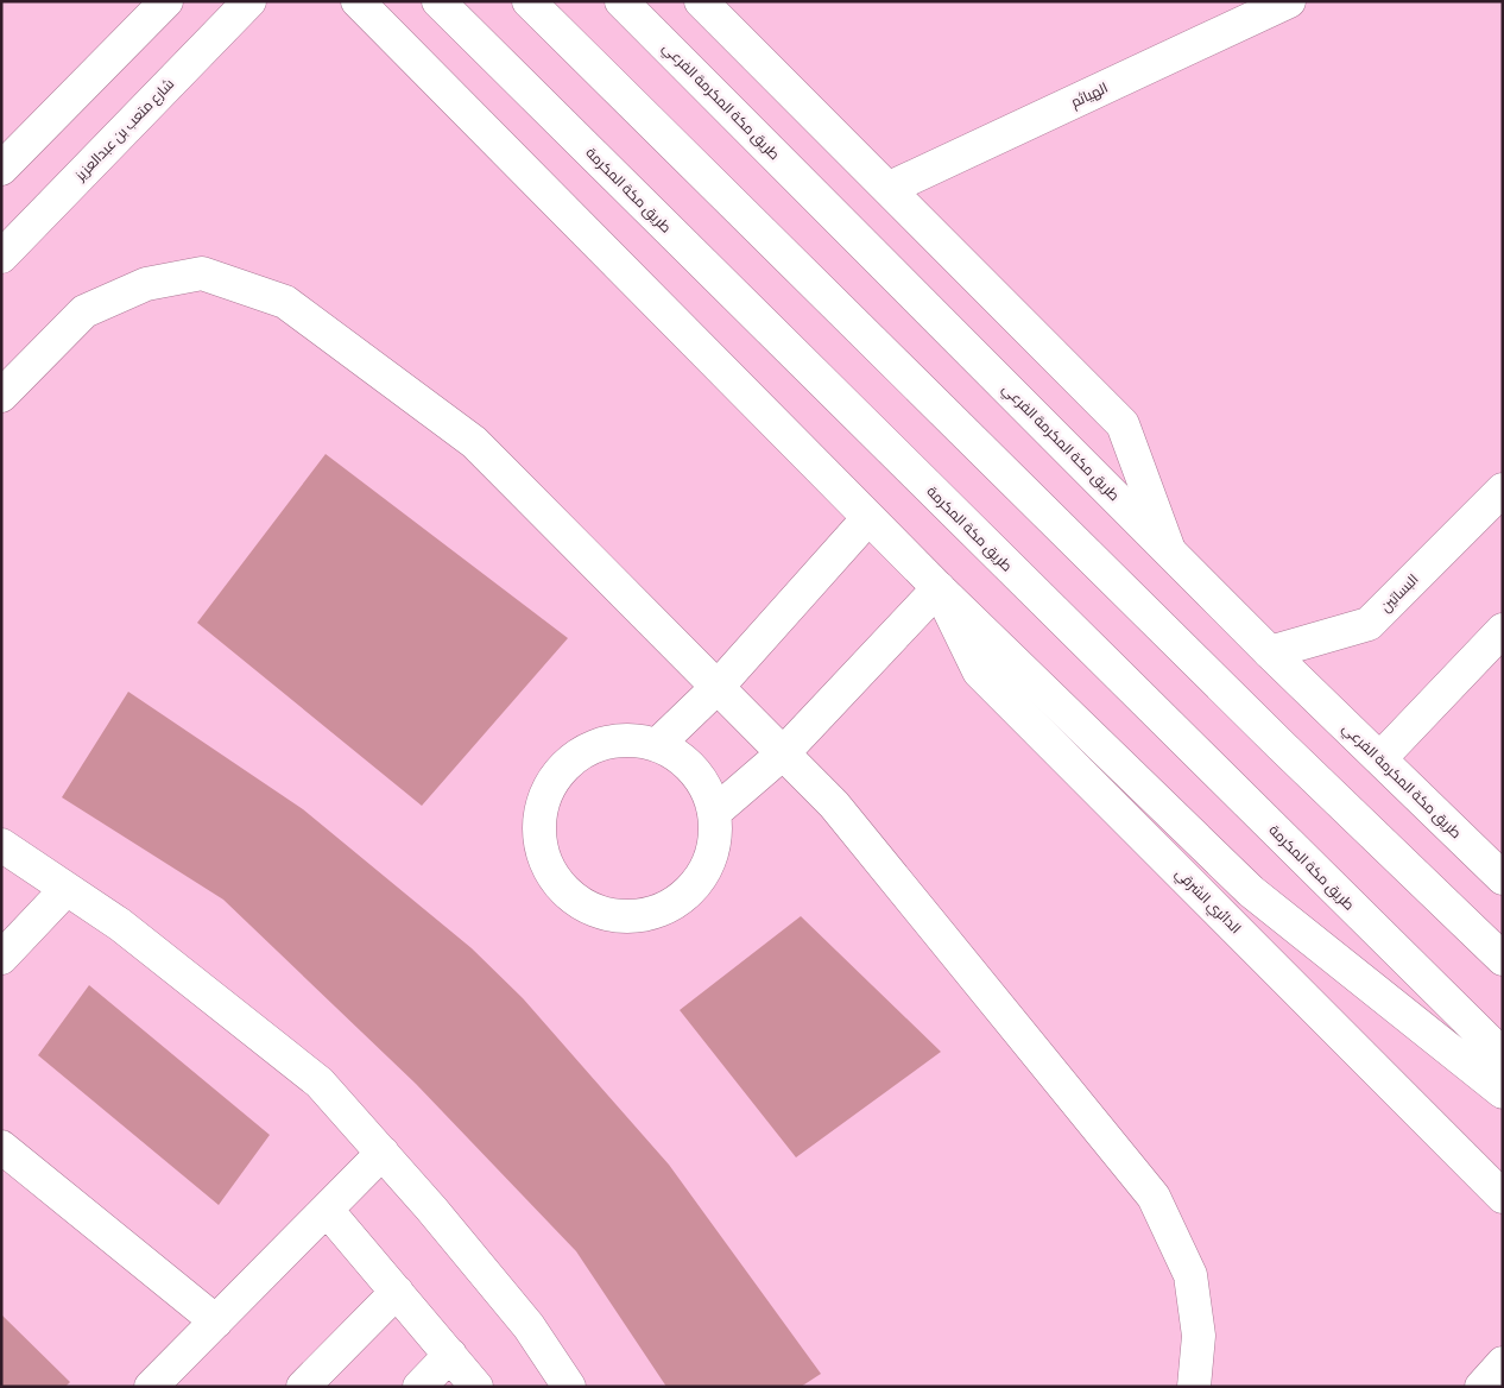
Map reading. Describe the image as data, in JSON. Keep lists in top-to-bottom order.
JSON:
{
  "streets": {
    "main road": [
      "الهياثم",
      "طريق مكة المكرمة الفرعي",
      "شارع متعب بن عبدالعزيز",
      "طريق مكة المكرمة",
      "البساتين",
      "الدائري الشرقي"
    ]
  },
  "crossings": [
    ["طريق مكة المكرمة الفرعي", "البساتين"]
  ]
}
